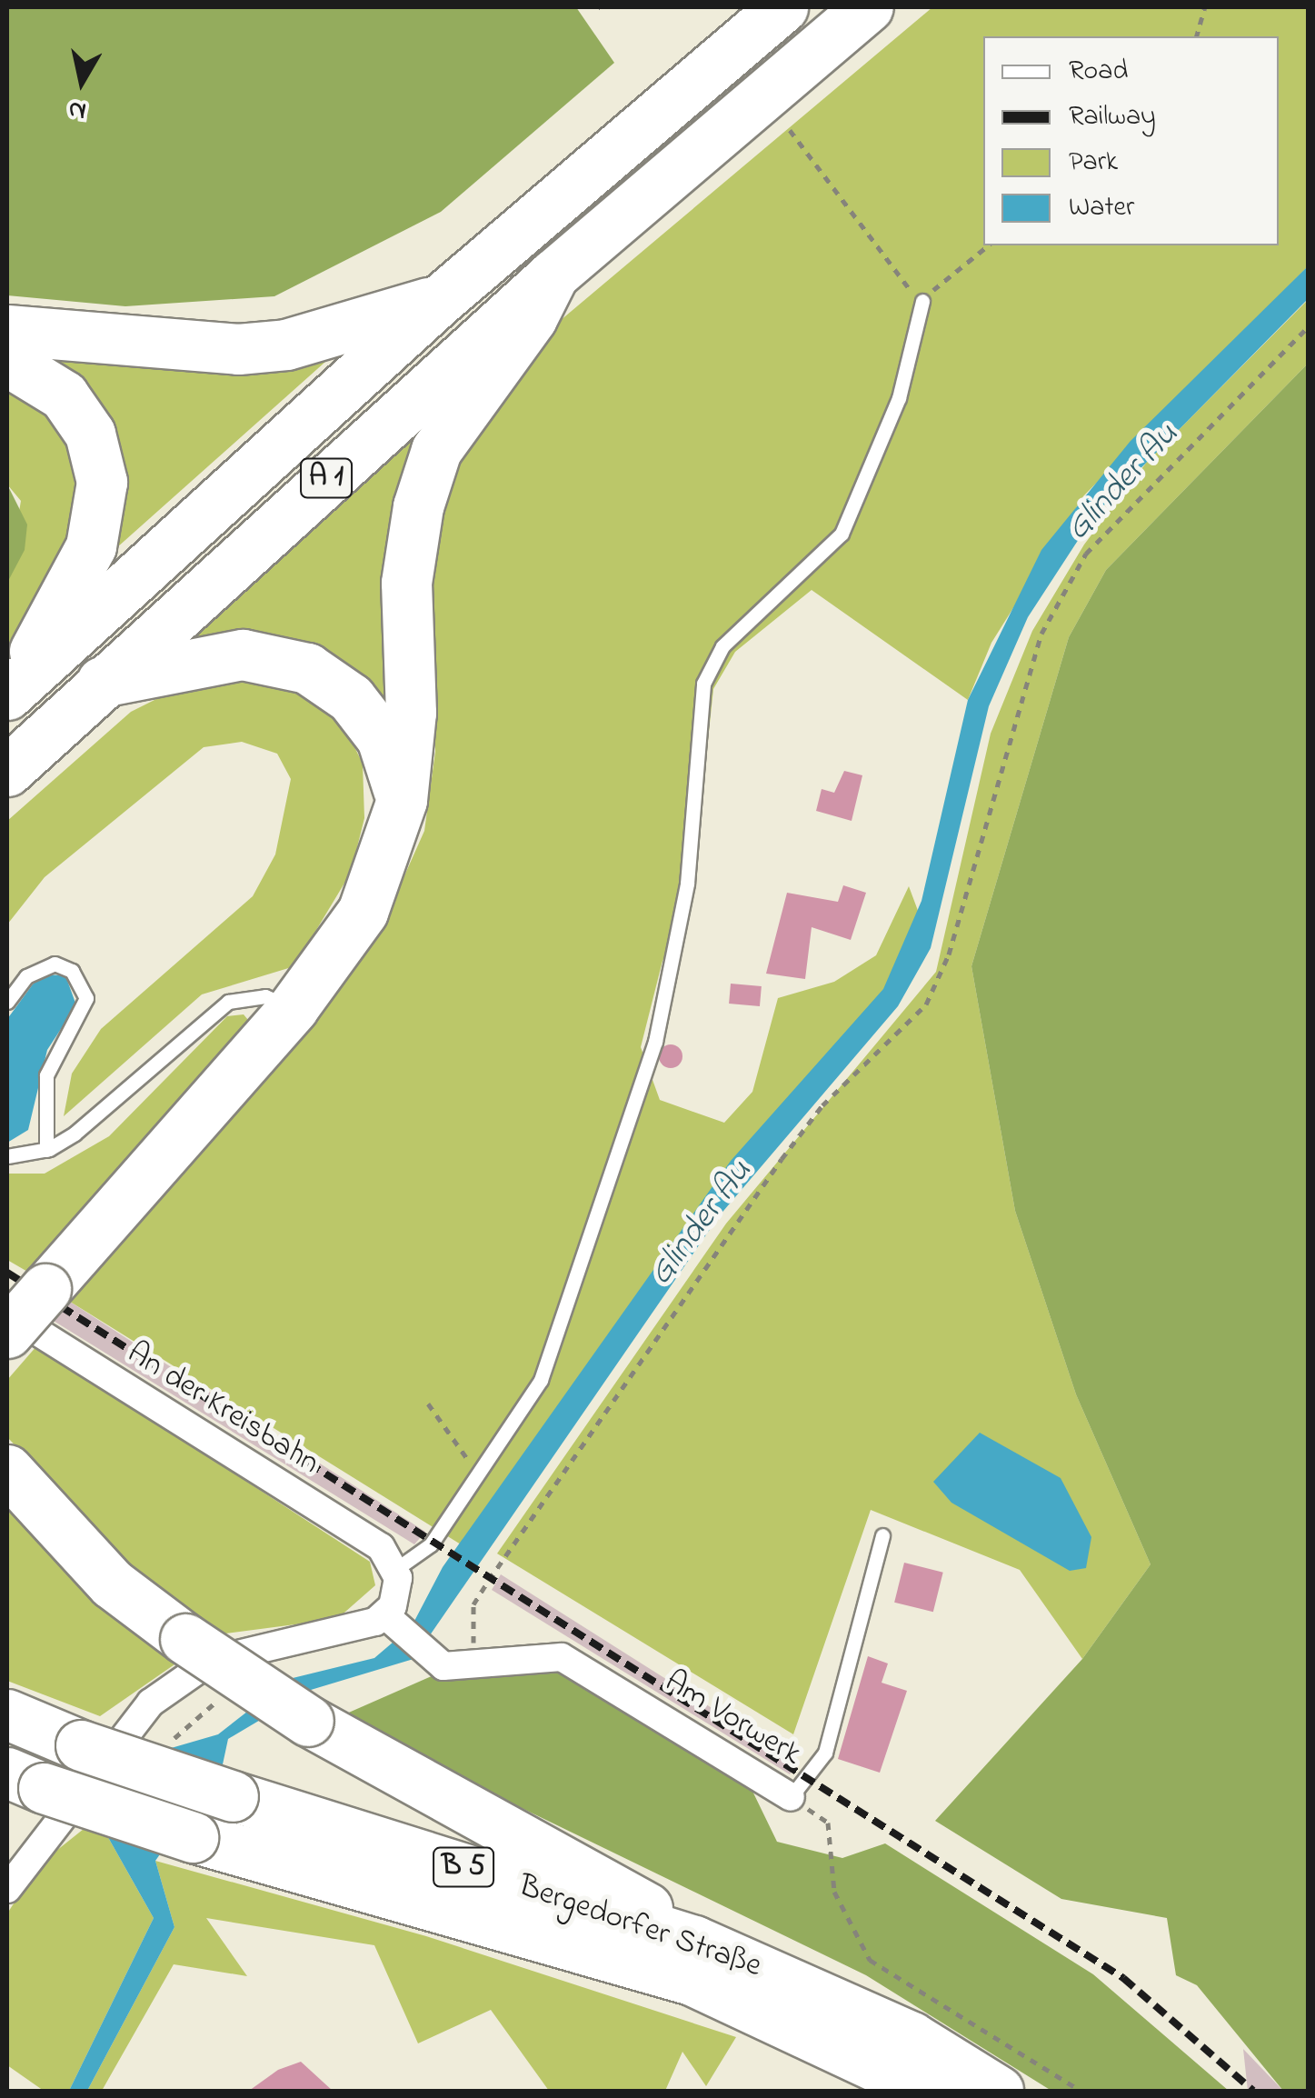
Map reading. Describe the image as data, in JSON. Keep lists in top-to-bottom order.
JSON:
{
  "streets": {
    "highway": ["A 1", "B 5", "Bergedorfer Straße"],
    "street": ["An der Kreisbahn", "Am Vorwerk"]
  },
  "water": ["Glinder Au"],
  "legend": [
    "Road",
    "Railway",
    "Park",
    "Water"
  ],
  "north": "bottom"
}
